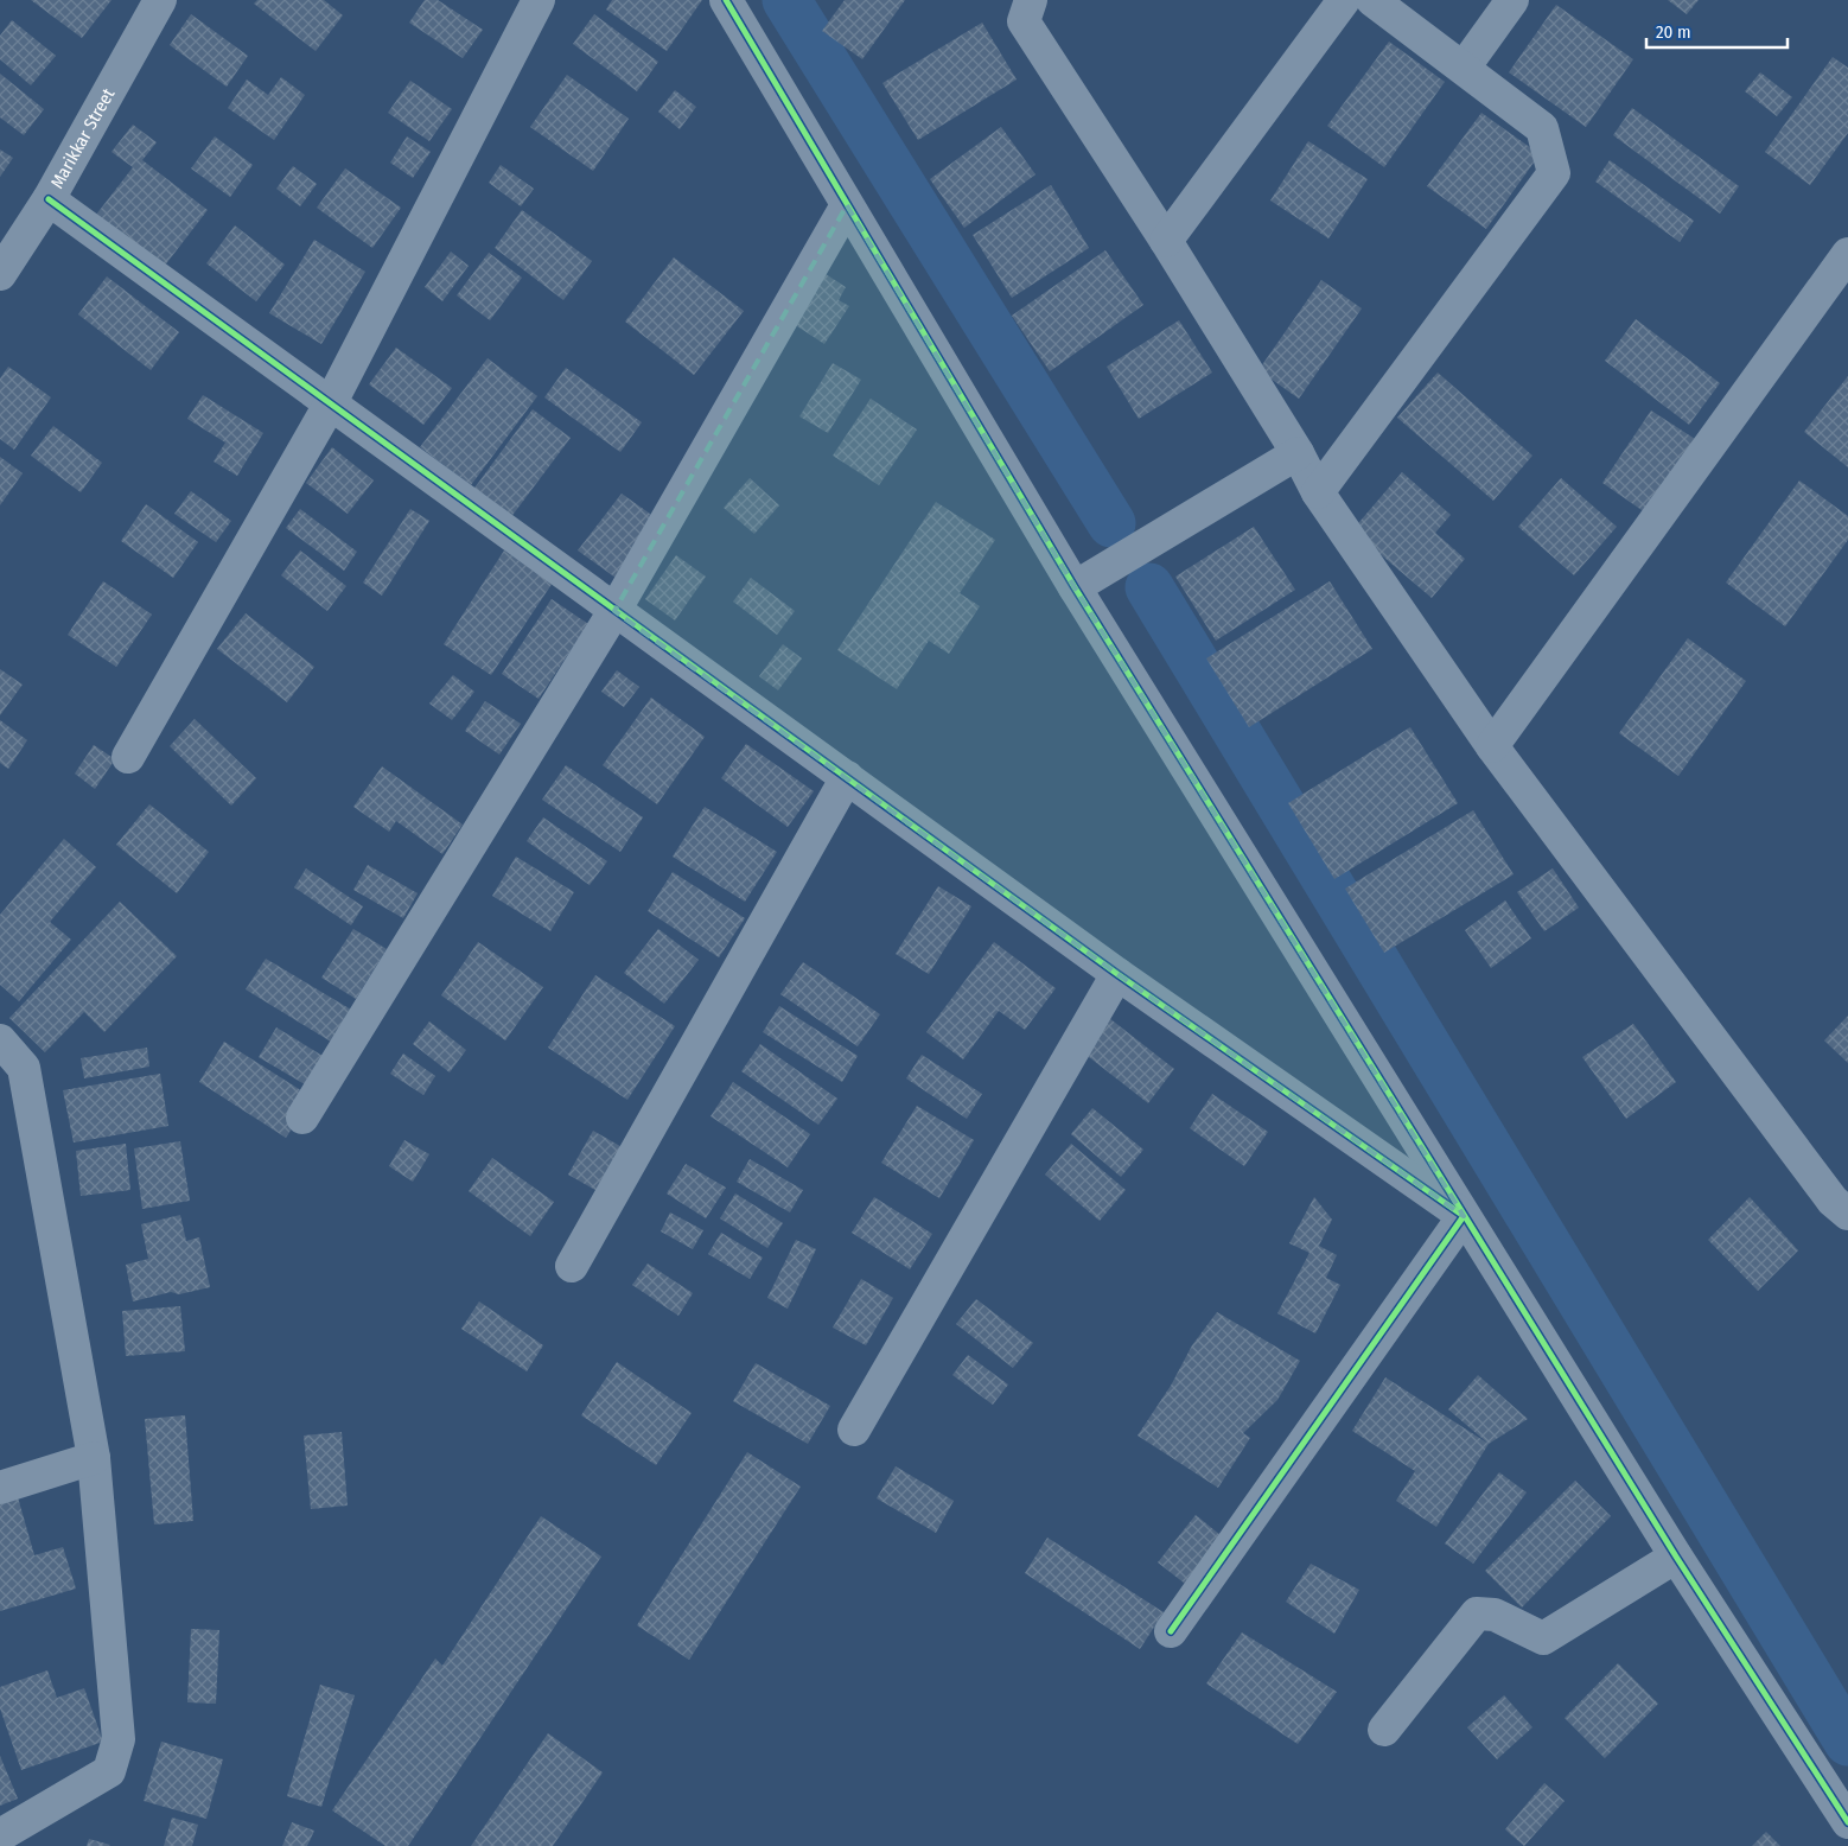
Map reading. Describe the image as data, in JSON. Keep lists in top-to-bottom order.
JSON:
{
  "streets": {
    "street": ["Marikkar Street"]
  },
  "scale_bar": "20 m"
}
